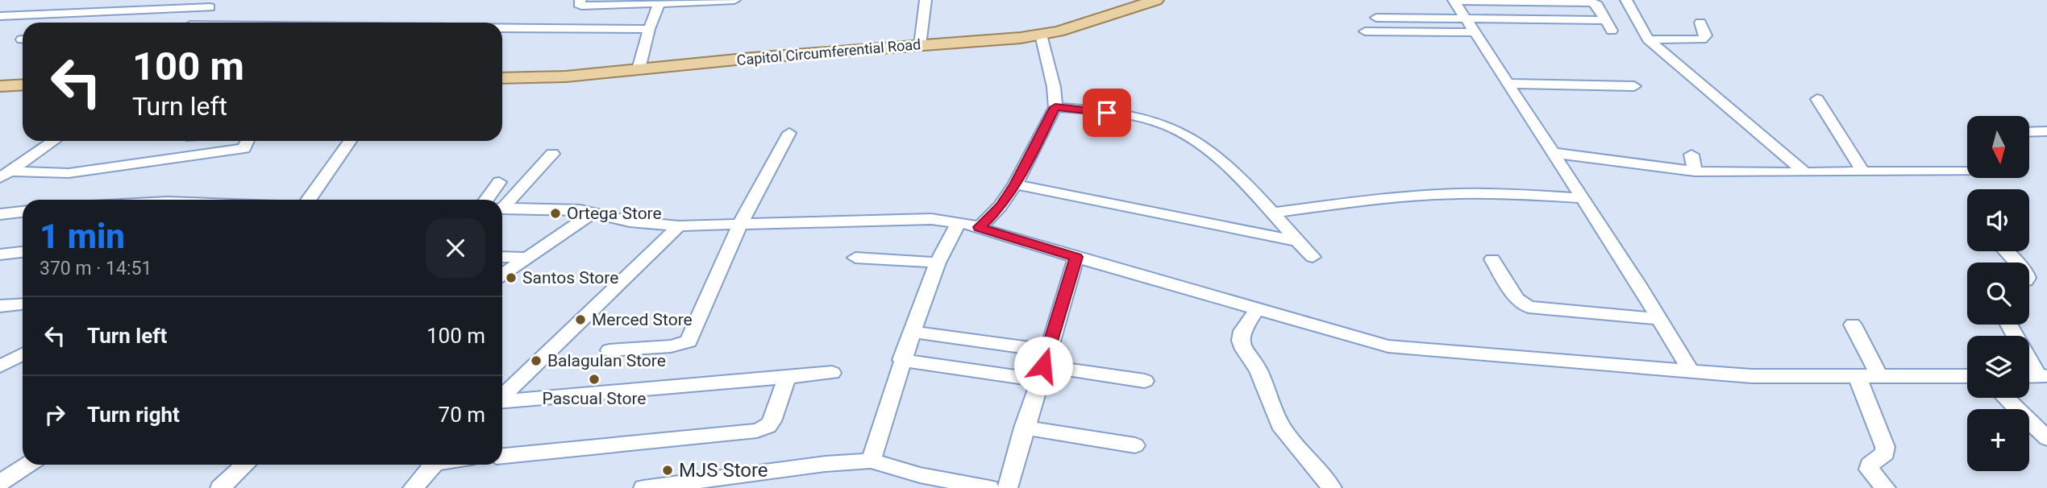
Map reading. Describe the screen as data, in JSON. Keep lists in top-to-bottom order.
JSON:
{
  "streets": {
    "main road": ["Capitol Circumferential Road"]
  },
  "places": [
    "Ortega Store",
    "Santos Store",
    "Merced Store",
    "Balagulan Store",
    "Pascual Store",
    "MJS Store"
  ],
  "north": "bottom",
  "page": {
    "turn": ["100 m", "Turn left"],
    "map_buttons": "+",
    "heading": ["1 min", "370 m · 14:51"],
    "list": [
      {
        "name": "Turn left",
        "value": "100 m"
      },
      {
        "name": "Turn right",
        "value": "70 m"
      }
    ]
  }
}
